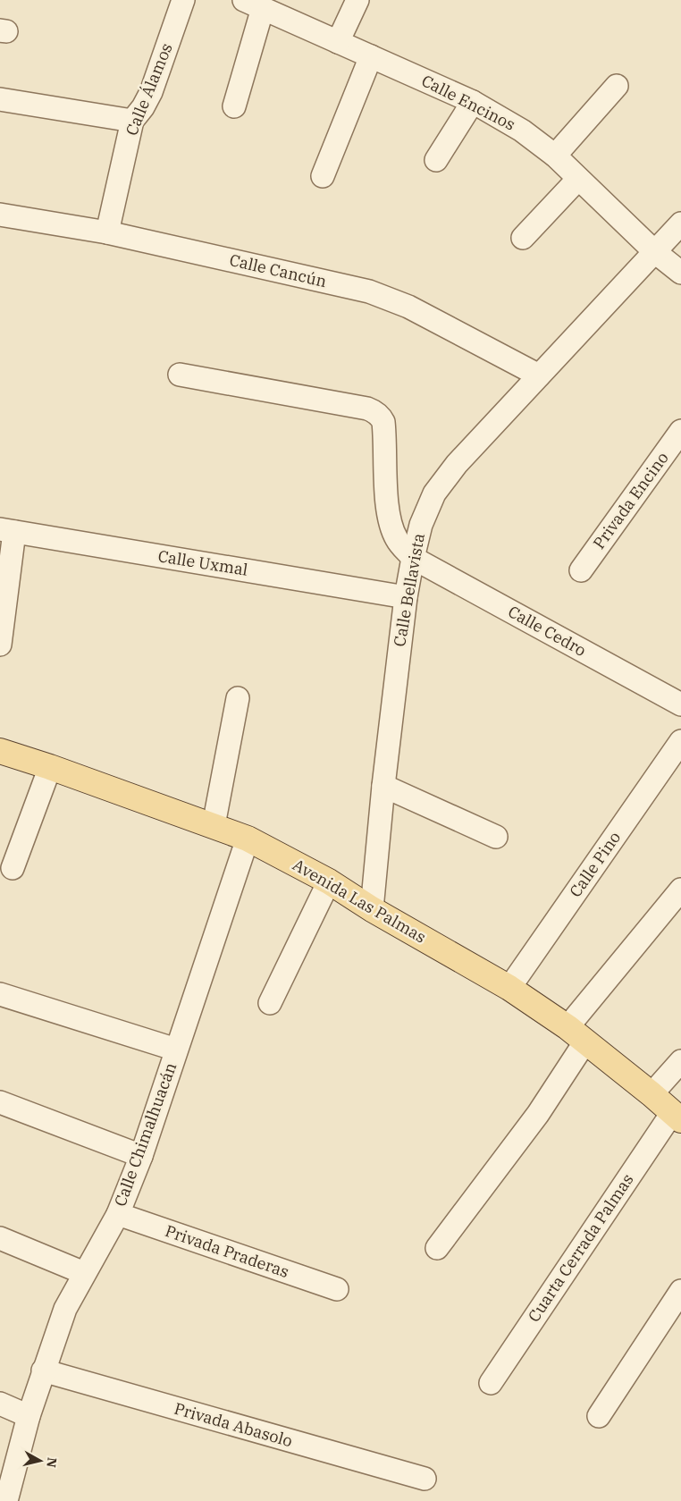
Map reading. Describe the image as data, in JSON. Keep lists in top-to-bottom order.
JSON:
{
  "streets": {
    "main road": ["Avenida Las Palmas"],
    "street": [
      "Calle Álamos",
      "Calle Encinos",
      "Calle Cancún",
      "Privada Encino",
      "Calle Uxmal",
      "Calle Bellavista",
      "Calle Cedro",
      "Calle Pino",
      "Calle Chimalhuacán",
      "Cuarta Cerrada Palmas",
      "Privada Praderas",
      "Privada Abasolo"
    ]
  },
  "crossings": [
    ["Calle Álamos", "Calle Cancún"],
    ["Calle Encinos", "Calle Bellavista"],
    ["Calle Cancún", "Calle Bellavista"],
    ["Calle Uxmal", "Calle Bellavista"],
    ["Calle Bellavista", "Calle Cedro"],
    ["Calle Bellavista", "Avenida Las Palmas"],
    ["Calle Pino", "Avenida Las Palmas"],
    ["Avenida Las Palmas", "Calle Chimalhuacán"],
    ["Avenida Las Palmas", "Cuarta Cerrada Palmas"],
    ["Calle Chimalhuacán", "Privada Praderas"],
    ["Calle Chimalhuacán", "Privada Abasolo"]
  ],
  "north": "right"
}
